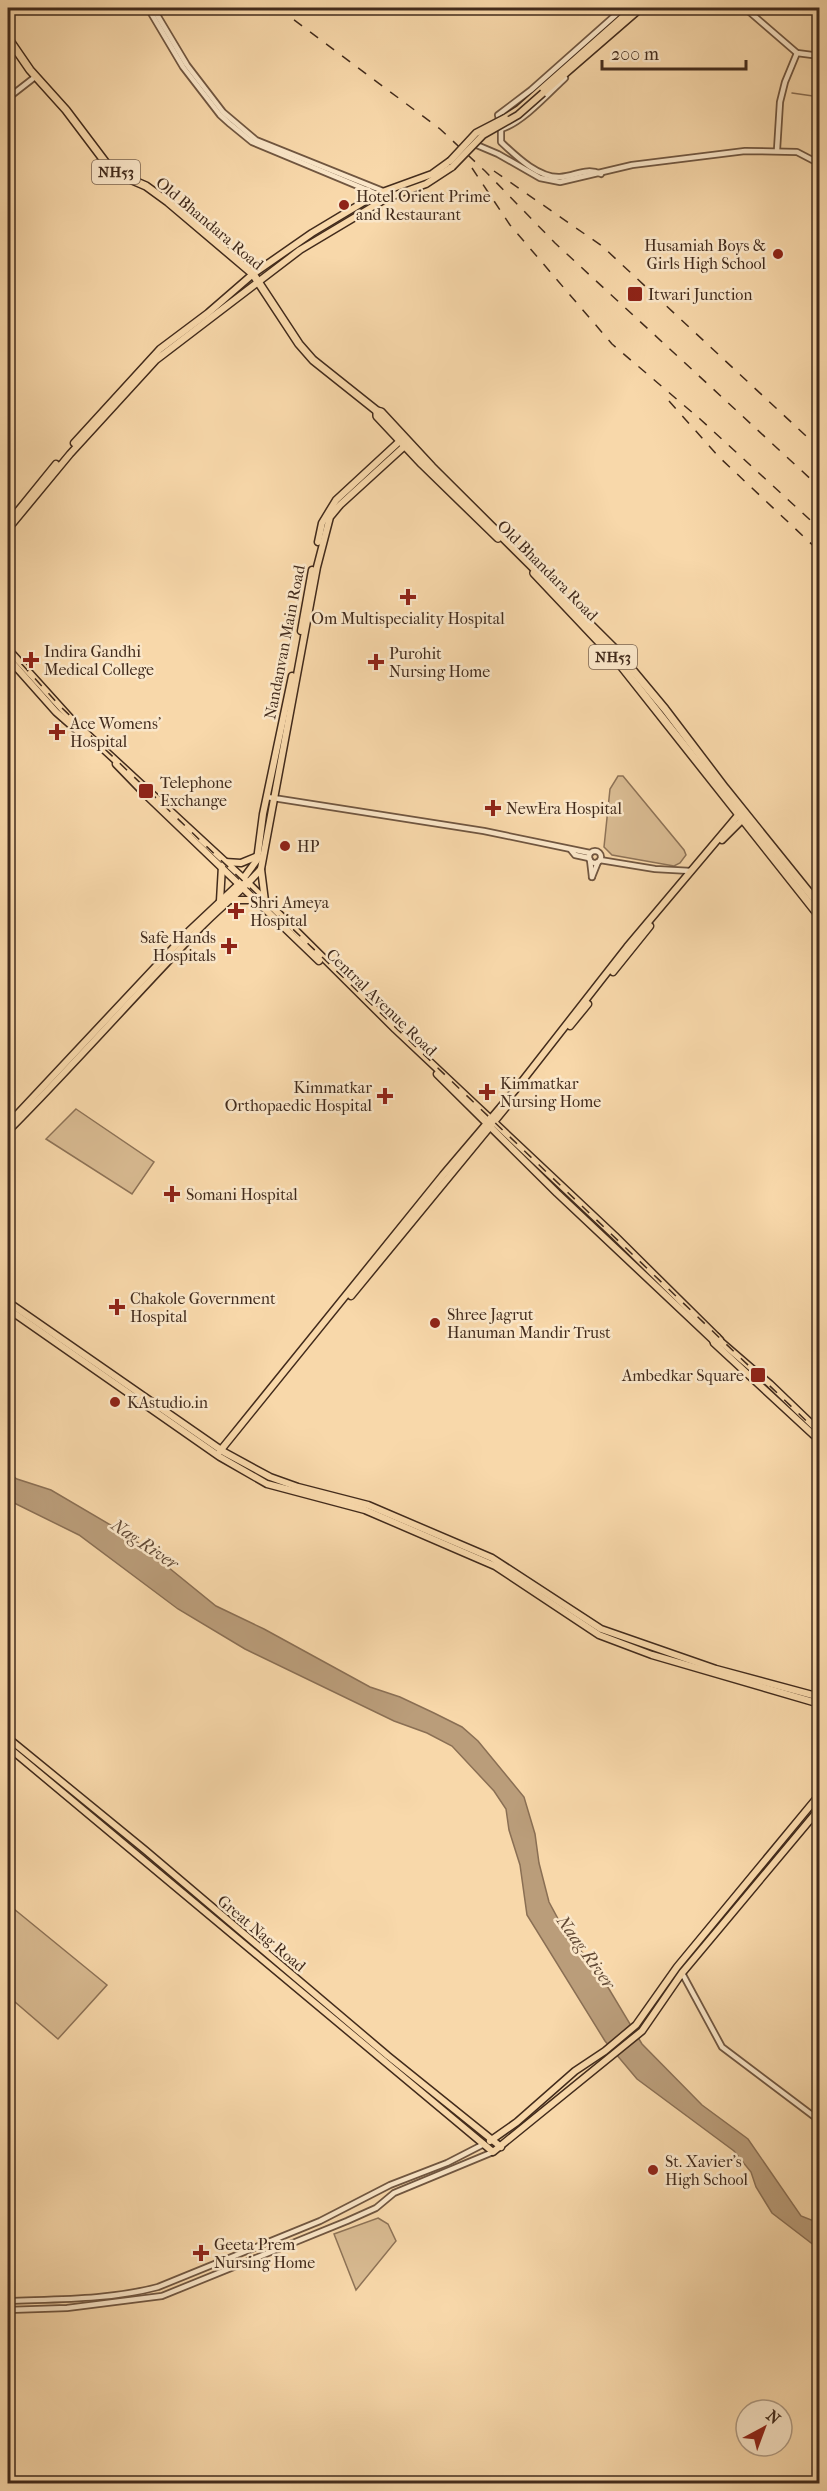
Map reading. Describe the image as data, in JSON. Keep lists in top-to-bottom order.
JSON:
{
  "streets": {
    "highway": ["NH53", "Old Bhandara Road"],
    "main road": ["Nandanvan Main Road", "Central Avenue Road", "Great Nag Road"]
  },
  "crossings": [
    ["NH53", "Old Bhandara Road"],
    ["Old Bhandara Road", "Nandanvan Main Road"],
    ["Nandanvan Main Road", "Central Avenue Road"]
  ],
  "water": ["Nag River", "Naag River"],
  "places": {
    "other": [
      "Hotel Orient Prime and Restaurant",
      "Husamiah Boys & Girls High School",
      "HP",
      "Shree Jagrut Hanuman Mandir Trust",
      "KAstudio.in",
      "St. Xavier's High School"
    ],
    "transit": ["Itwari Junction", "Telephone Exchange", "Ambedkar Square"],
    "health": [
      "Om Multispeciality Hospital",
      "Indira Gandhi Medical College",
      "Purohit Nursing Home",
      "Ace Womens' Hospital",
      "NewEra Hospital",
      "Shri Ameya Hospital",
      "Safe Hands Hospitals",
      "Kimmatkar Nursing Home",
      "Kimmatkar Orthopaedic Hospital",
      "Somani Hospital",
      "Chakole Government Hospital",
      "Geeta Prem Nursing Home"
    ]
  },
  "scale_bar": "200 m",
  "north": "top right"
}
